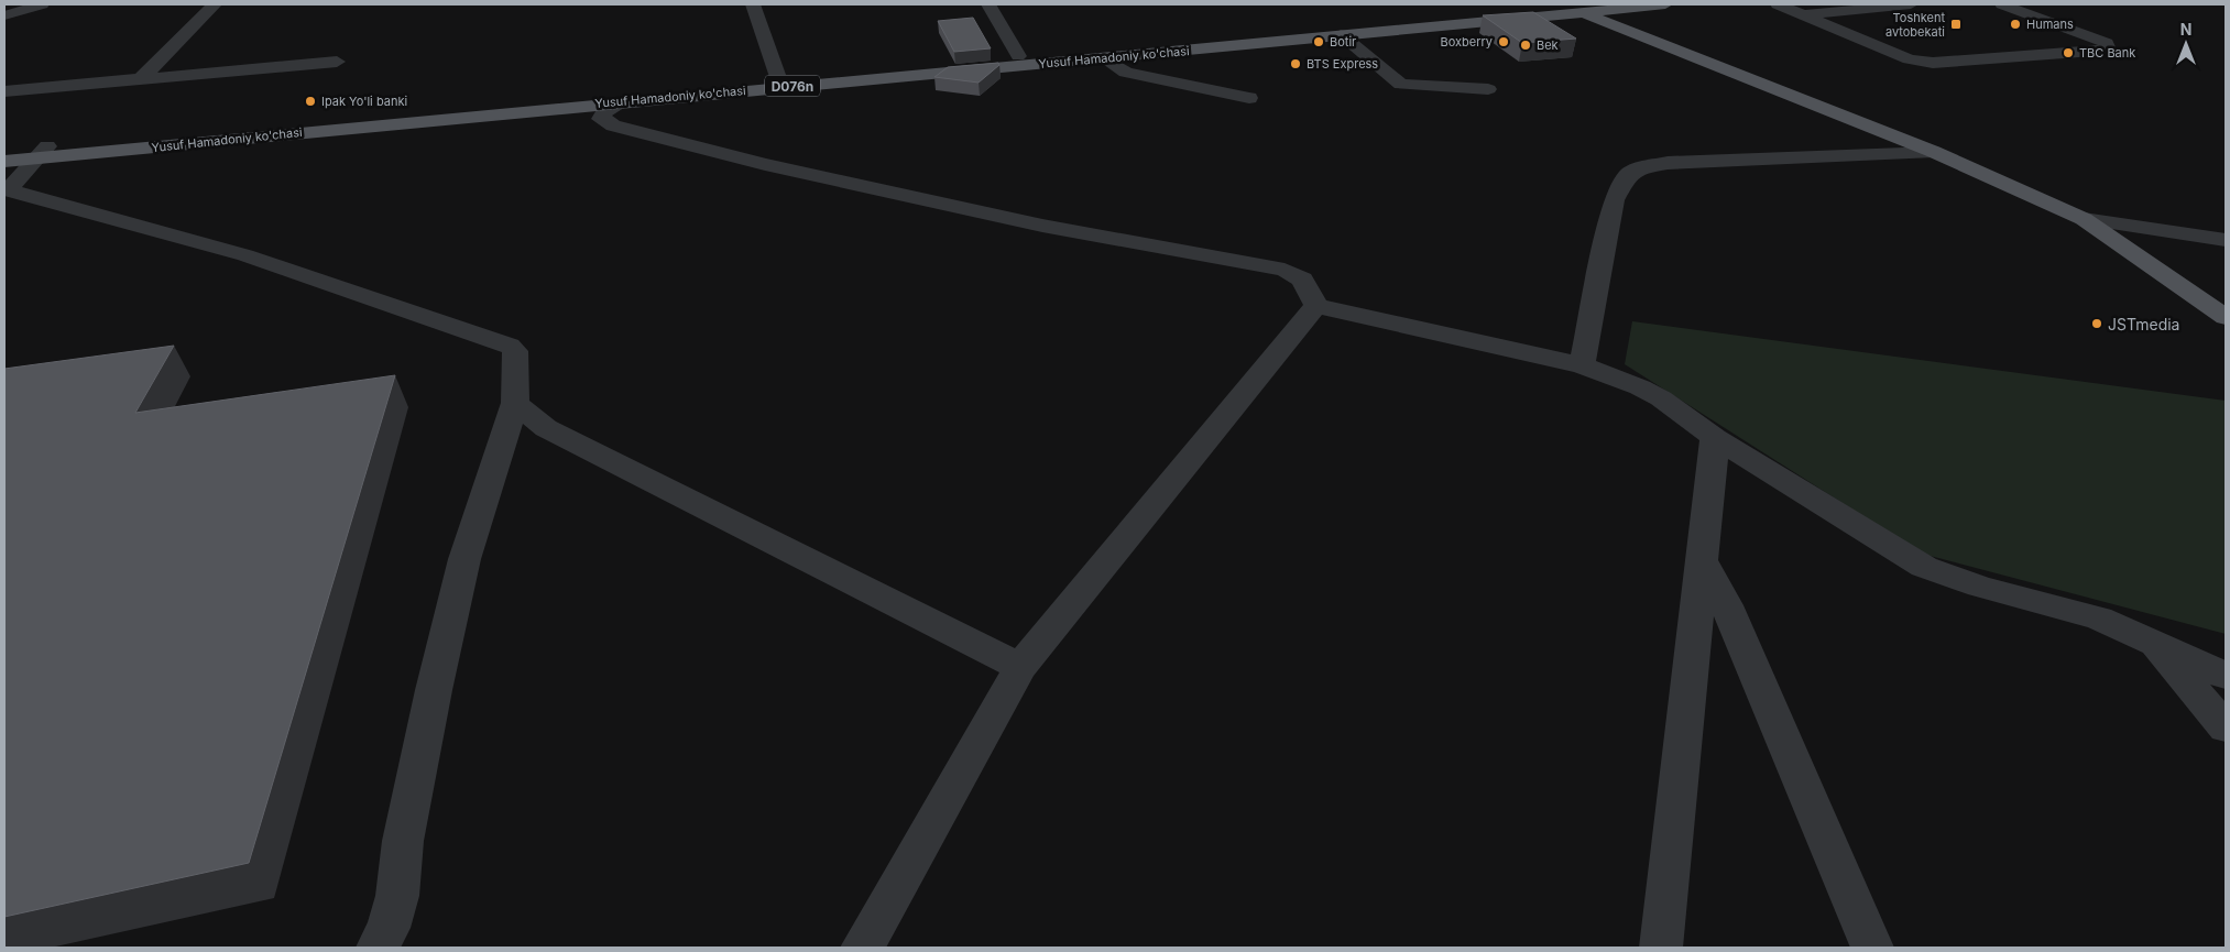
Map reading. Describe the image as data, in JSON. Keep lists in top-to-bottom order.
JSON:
{
  "streets": {
    "main road": ["Yusuf Hamadoniy ko'chasi", "D076n"]
  },
  "places": {
    "transit": ["Toshkent avtobekati"],
    "other": [
      "Humans",
      "Botir",
      "Boxberry",
      "Bek",
      "TBC Bank",
      "BTS Express",
      "Ipak Yo'li banki",
      "JSTmedia"
    ]
  },
  "north": "top"
}
